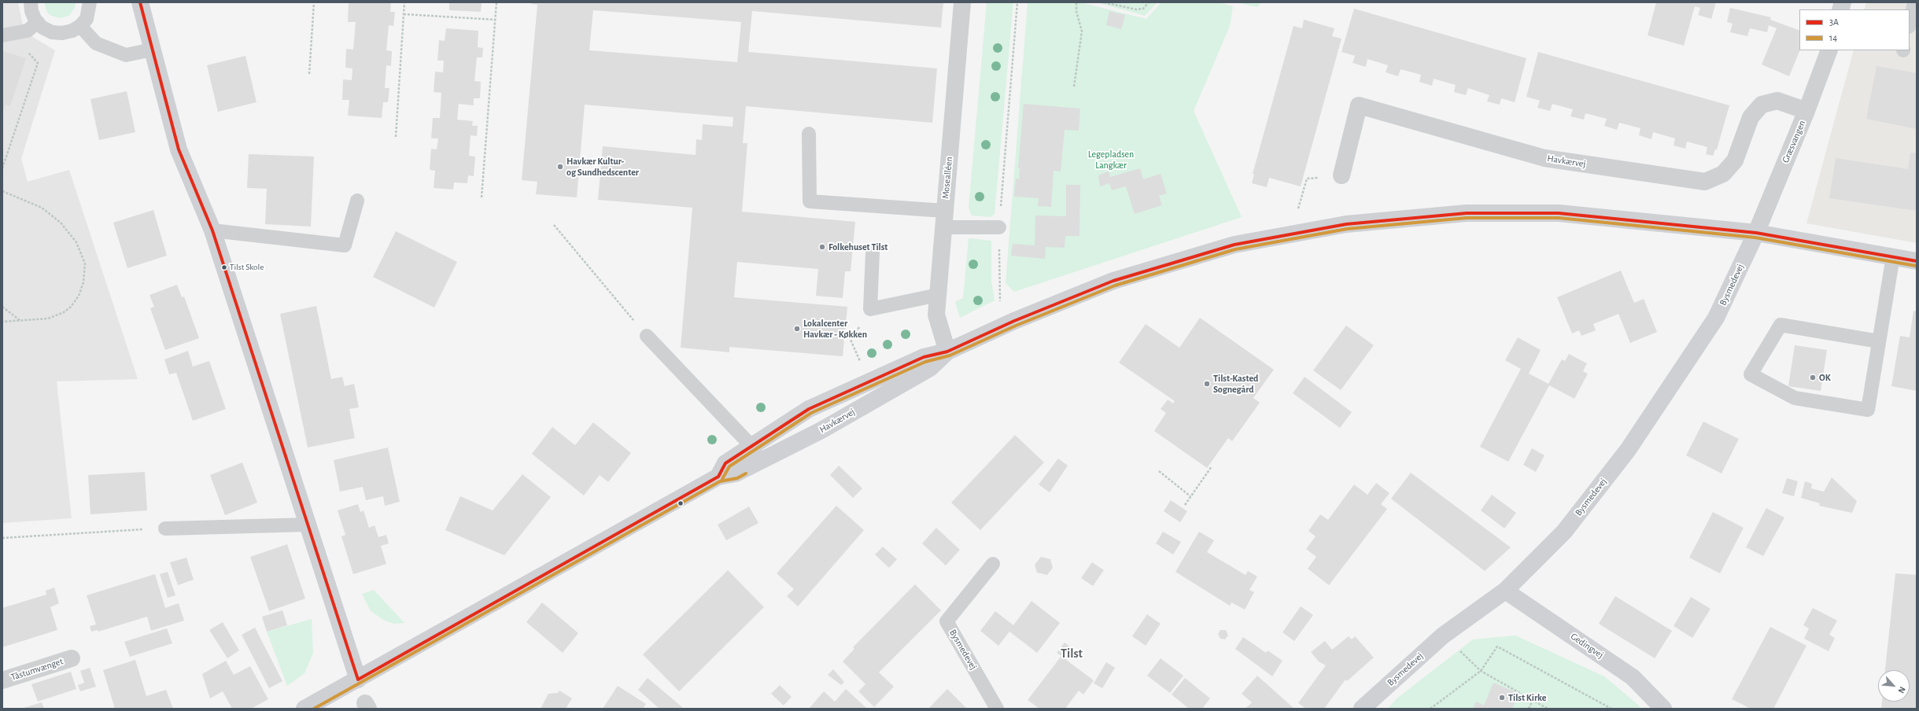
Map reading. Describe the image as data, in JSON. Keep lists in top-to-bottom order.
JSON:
{
  "streets": {
    "street": [
      "Græsvangen",
      "Havkærvej",
      "Mosealléen",
      "Bysmedevej",
      "Gedingvej",
      "Tåstumvænget"
    ]
  },
  "crossings": [
    ["Græsvangen", "Havkærvej"],
    ["Græsvangen", "Bysmedevej"],
    ["Havkærvej", "Mosealléen"],
    ["Havkærvej", "Bysmedevej"],
    ["Bysmedevej", "Gedingvej"]
  ],
  "districts": ["Tilst"],
  "parks": ["Legepladsen Langkær"],
  "places": [
    "Havkær Kultur- og Sundhedscenter",
    "Folkehuset Tilst",
    "Tilst Skole",
    "Lokalcenter Havkær - Køkken",
    "OK",
    "Tilst-Kasted Sognegård",
    "Tilst Kirke"
  ],
  "lines": ["transit line 3A", "transit line 14"],
  "legend": ["3A", "14"],
  "north": "bottom right"
}
